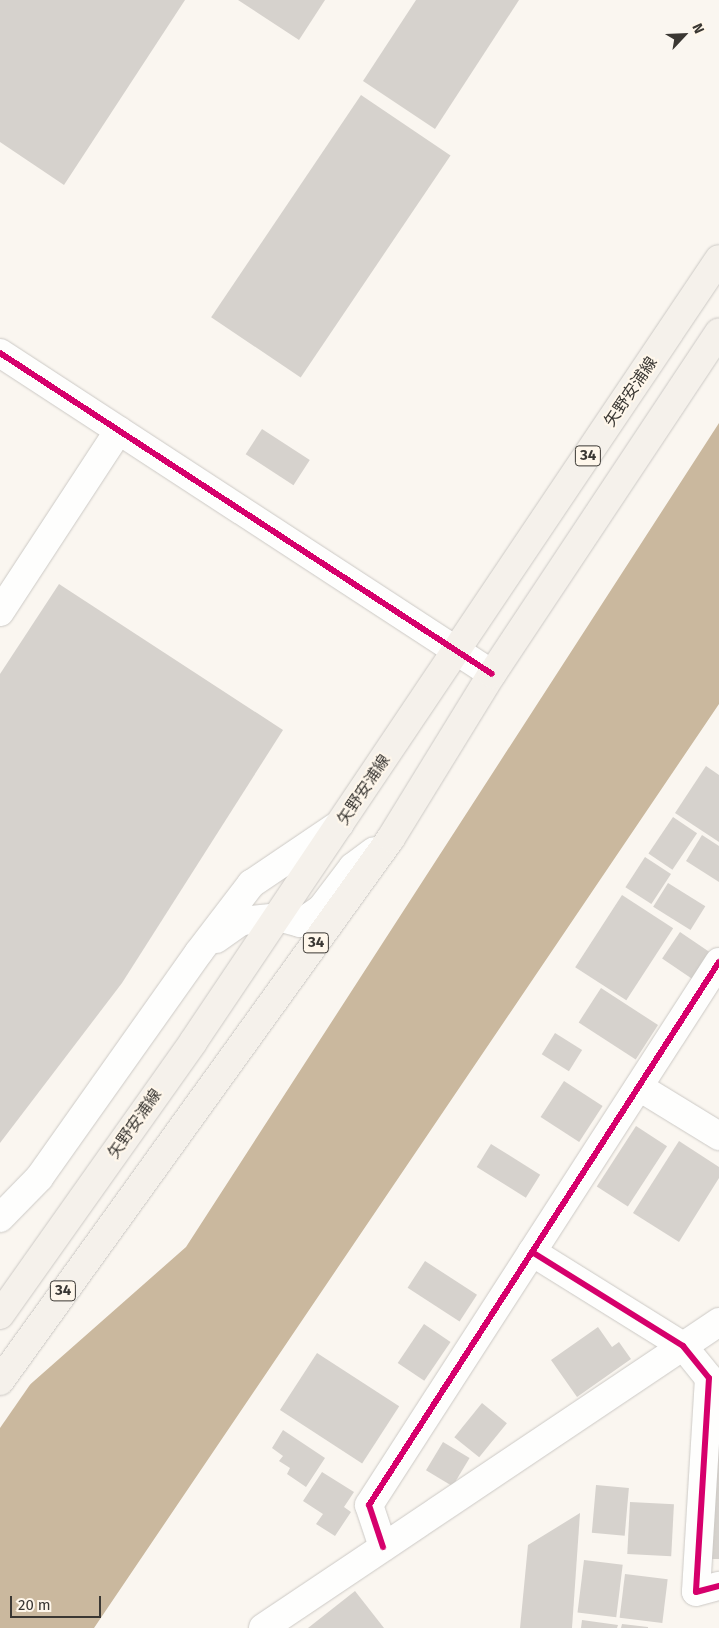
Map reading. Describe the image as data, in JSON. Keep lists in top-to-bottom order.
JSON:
{
  "streets": {
    "main road": ["矢野安浦線", "34"]
  },
  "scale_bar": "20 m",
  "north": "top right"
}
